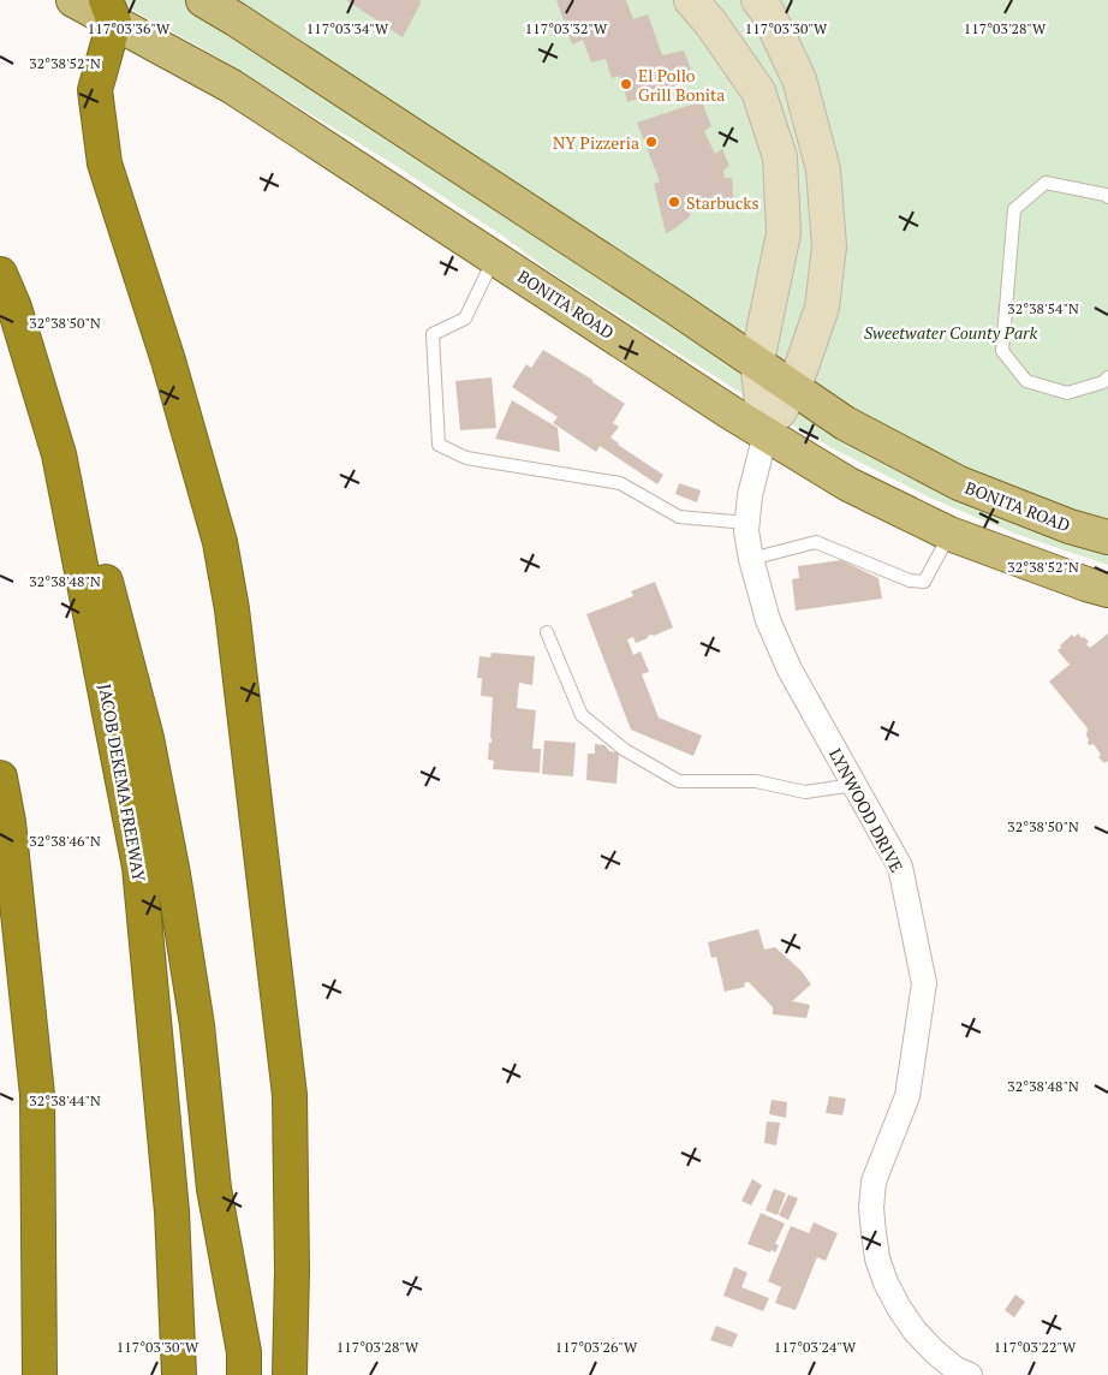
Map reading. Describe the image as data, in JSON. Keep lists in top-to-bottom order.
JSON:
{
  "streets": {
    "highway": ["JACOB DEKEMA FREEWAY"],
    "main road": ["BONITA ROAD"],
    "street": ["LYNWOOD DRIVE"]
  },
  "crossings": [
    ["BONITA ROAD", "LYNWOOD DRIVE"]
  ],
  "parks": ["Sweetwater County Park"],
  "places": ["El Pollo Grill Bonita", "NY Pizzeria", "Starbucks"],
  "coordinates": [
    "117°03'36\"W",
    "117°03'34\"W",
    "117°03'32\"W",
    "117°03'30\"W",
    "117°03'28\"W",
    "32°38'52\"N",
    "32°38'54\"N",
    "32°38'50\"N",
    "32°38'48\"N",
    "32°38'46\"N",
    "32°38'44\"N",
    "117°03'26\"W",
    "117°03'22\"W",
    "117°03'24\"W"
  ]
}
